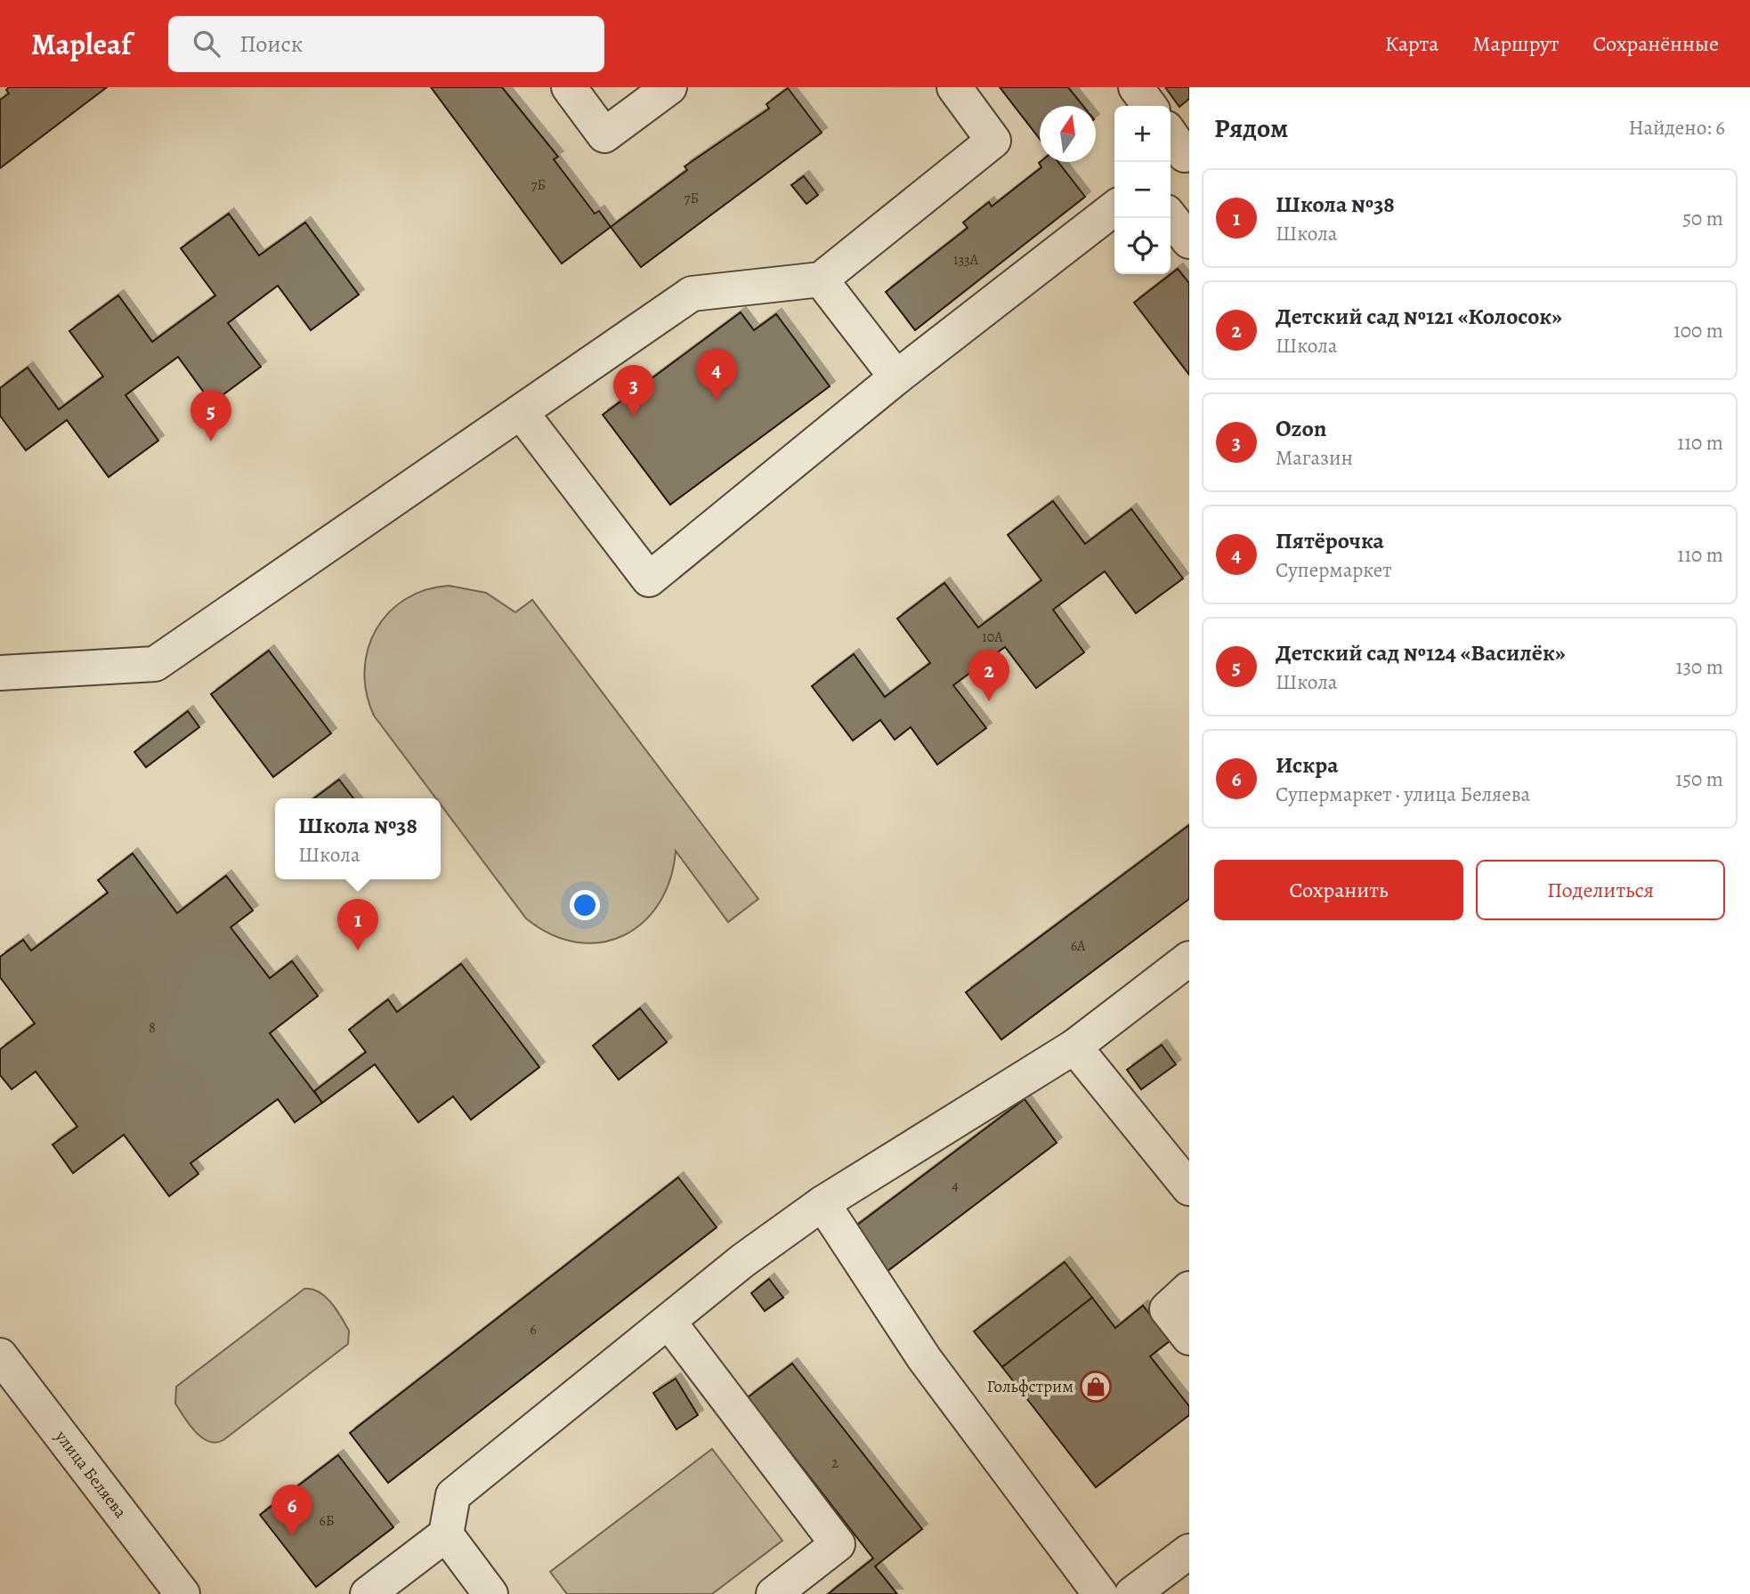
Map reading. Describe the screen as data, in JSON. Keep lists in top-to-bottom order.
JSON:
{
  "streets": {
    "street": ["улица Беляева"]
  },
  "places": {
    "shop": ["Гольфстрим"]
  },
  "house_numbers": [
    "7Б",
    "7Б",
    "133А",
    "10А",
    "6А",
    "8",
    "4",
    "6",
    "2",
    "6Б"
  ],
  "north": "top",
  "page": {
    "header": "Mapleaf",
    "search": "Поиск",
    "nav": ["Карта", "Маршрут", "Сохранённые"],
    "heading": ["Рядом", "Найдено: 6"],
    "map_buttons": ["+", "−"],
    "list": [
      {
        "mark": "1",
        "name": "Школа №38",
        "note": "Школа",
        "value": "50 m"
      },
      {
        "mark": "2",
        "name": "Детский сад №121 «Колосок»",
        "note": "Школа",
        "value": "100 m"
      },
      {
        "mark": "3",
        "name": "Ozon",
        "note": "Магазин",
        "value": "110 m"
      },
      {
        "mark": "4",
        "name": "Пятёрочка",
        "note": "Супермаркет",
        "value": "110 m"
      },
      {
        "mark": "5",
        "name": "Детский сад №124 «Василёк»",
        "note": "Школа",
        "value": "130 m"
      },
      {
        "mark": "6",
        "name": "Искра",
        "note": "Супермаркет · улица Беляева",
        "value": "150 m"
      }
    ],
    "pins": [
      "4",
      "3",
      "5",
      "2",
      "1",
      "6"
    ],
    "popup": ["Школа №38", "Школа"],
    "buttons": ["Сохранить", "Поделиться"]
  }
}
